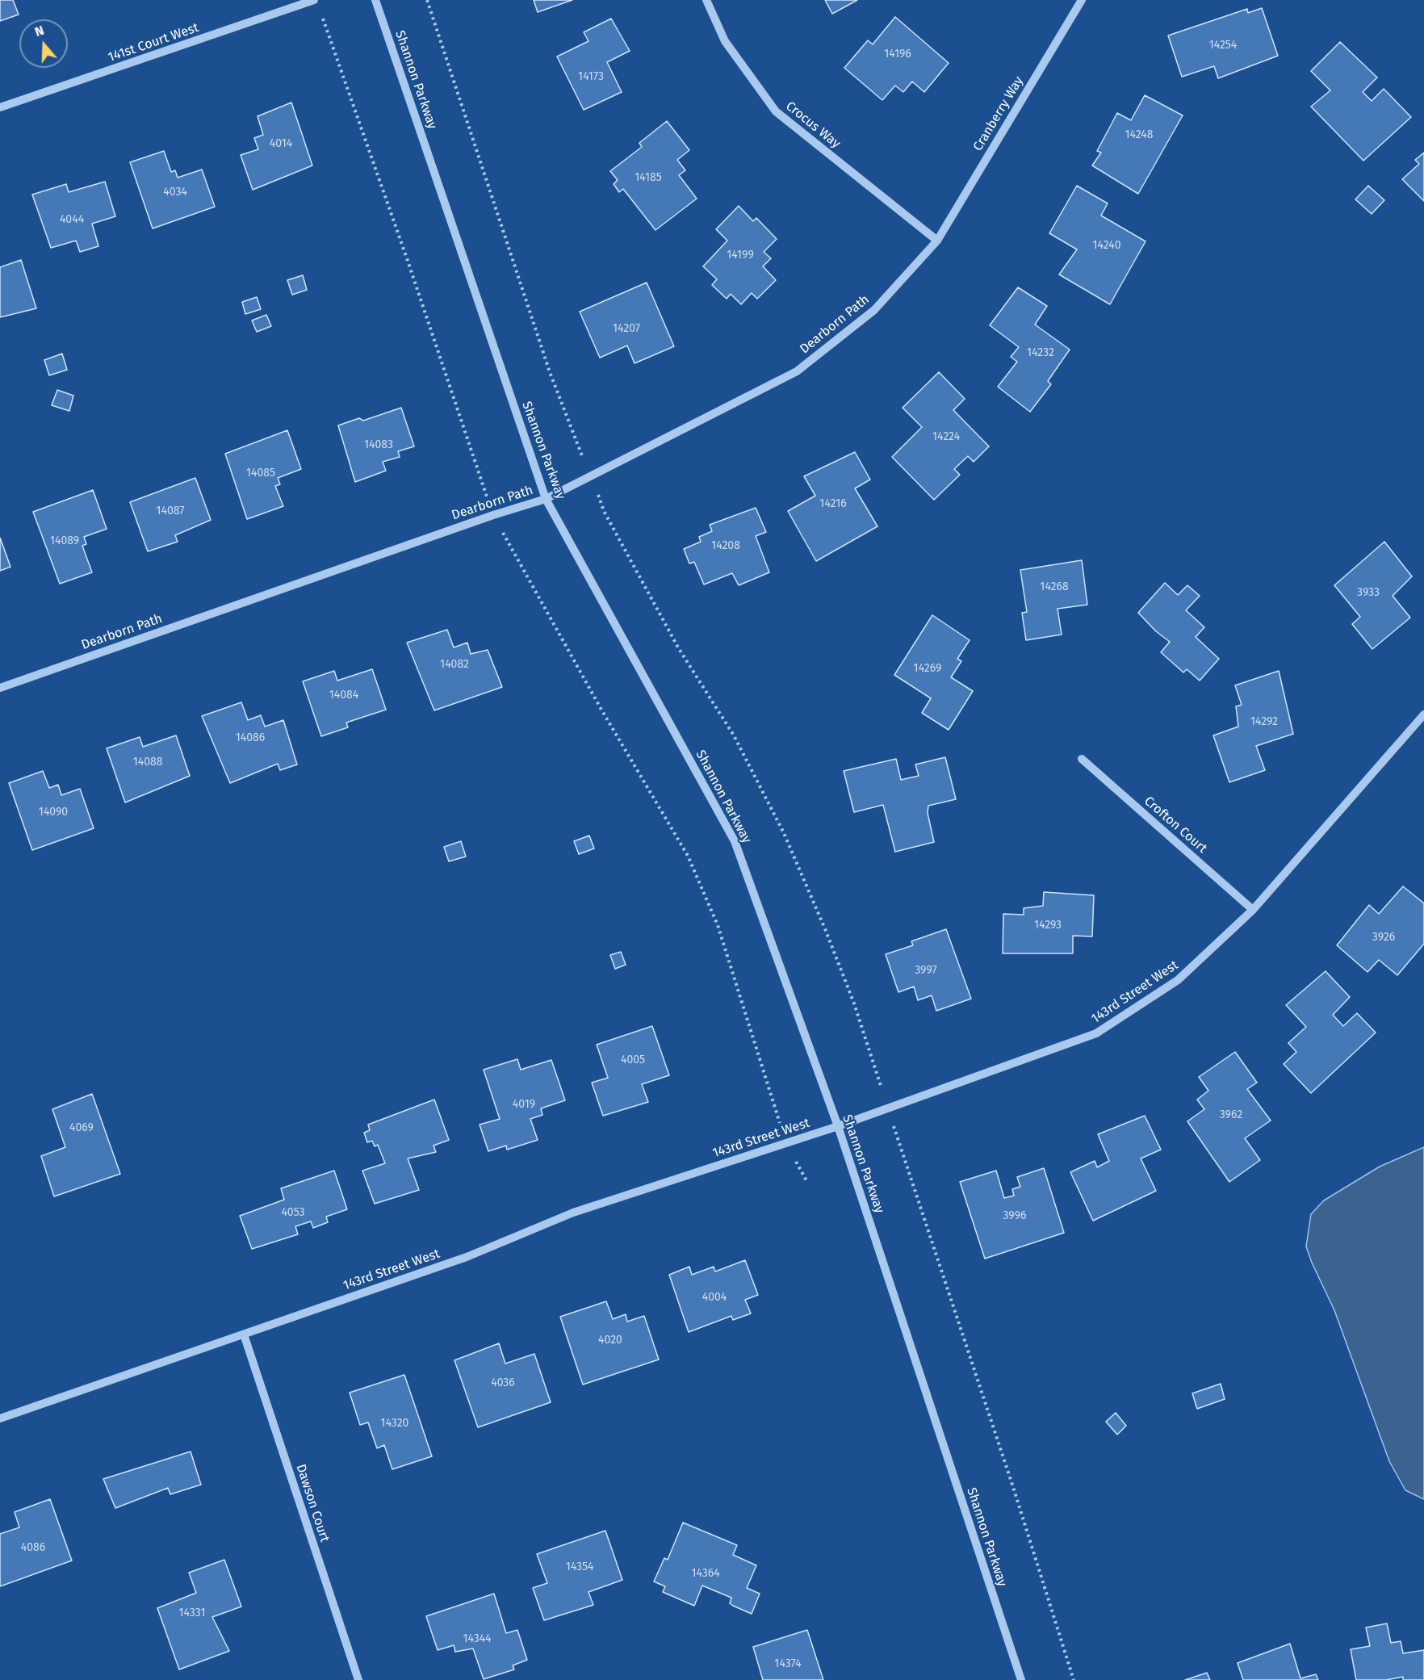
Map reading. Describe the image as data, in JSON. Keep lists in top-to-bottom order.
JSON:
{
  "streets": {
    "street": [
      "141st Court West",
      "Shannon Parkway",
      "Cranberry Way",
      "Crocus Way",
      "Dearborn Path",
      "Crofton Court",
      "143rd Street West",
      "Dawson Court"
    ]
  },
  "crossings": [
    ["Shannon Parkway", "Dearborn Path"],
    ["Shannon Parkway", "143rd Street West"],
    ["Cranberry Way", "Crocus Way"],
    ["Cranberry Way", "Dearborn Path"],
    ["Crocus Way", "Dearborn Path"],
    ["Crofton Court", "143rd Street West"],
    ["143rd Street West", "Dawson Court"]
  ],
  "house_numbers": [
    "14254",
    "14196",
    "14173",
    "14248",
    "4014",
    "14185",
    "4034",
    "4044",
    "14240",
    "14199",
    "14207",
    "14232",
    "14224",
    "14083",
    "14085",
    "14216",
    "14087",
    "14089",
    "14208",
    "14268",
    "3933",
    "14082",
    "14269",
    "14084",
    "14292",
    "14086",
    "14088",
    "14090",
    "14293",
    "3926",
    "3997",
    "4005",
    "4019",
    "3962",
    "4069",
    "4053",
    "3996",
    "4004",
    "4020",
    "4036",
    "14320",
    "4086",
    "14354",
    "14364",
    "14331",
    "14344",
    "14374"
  ],
  "north": "top"
}
